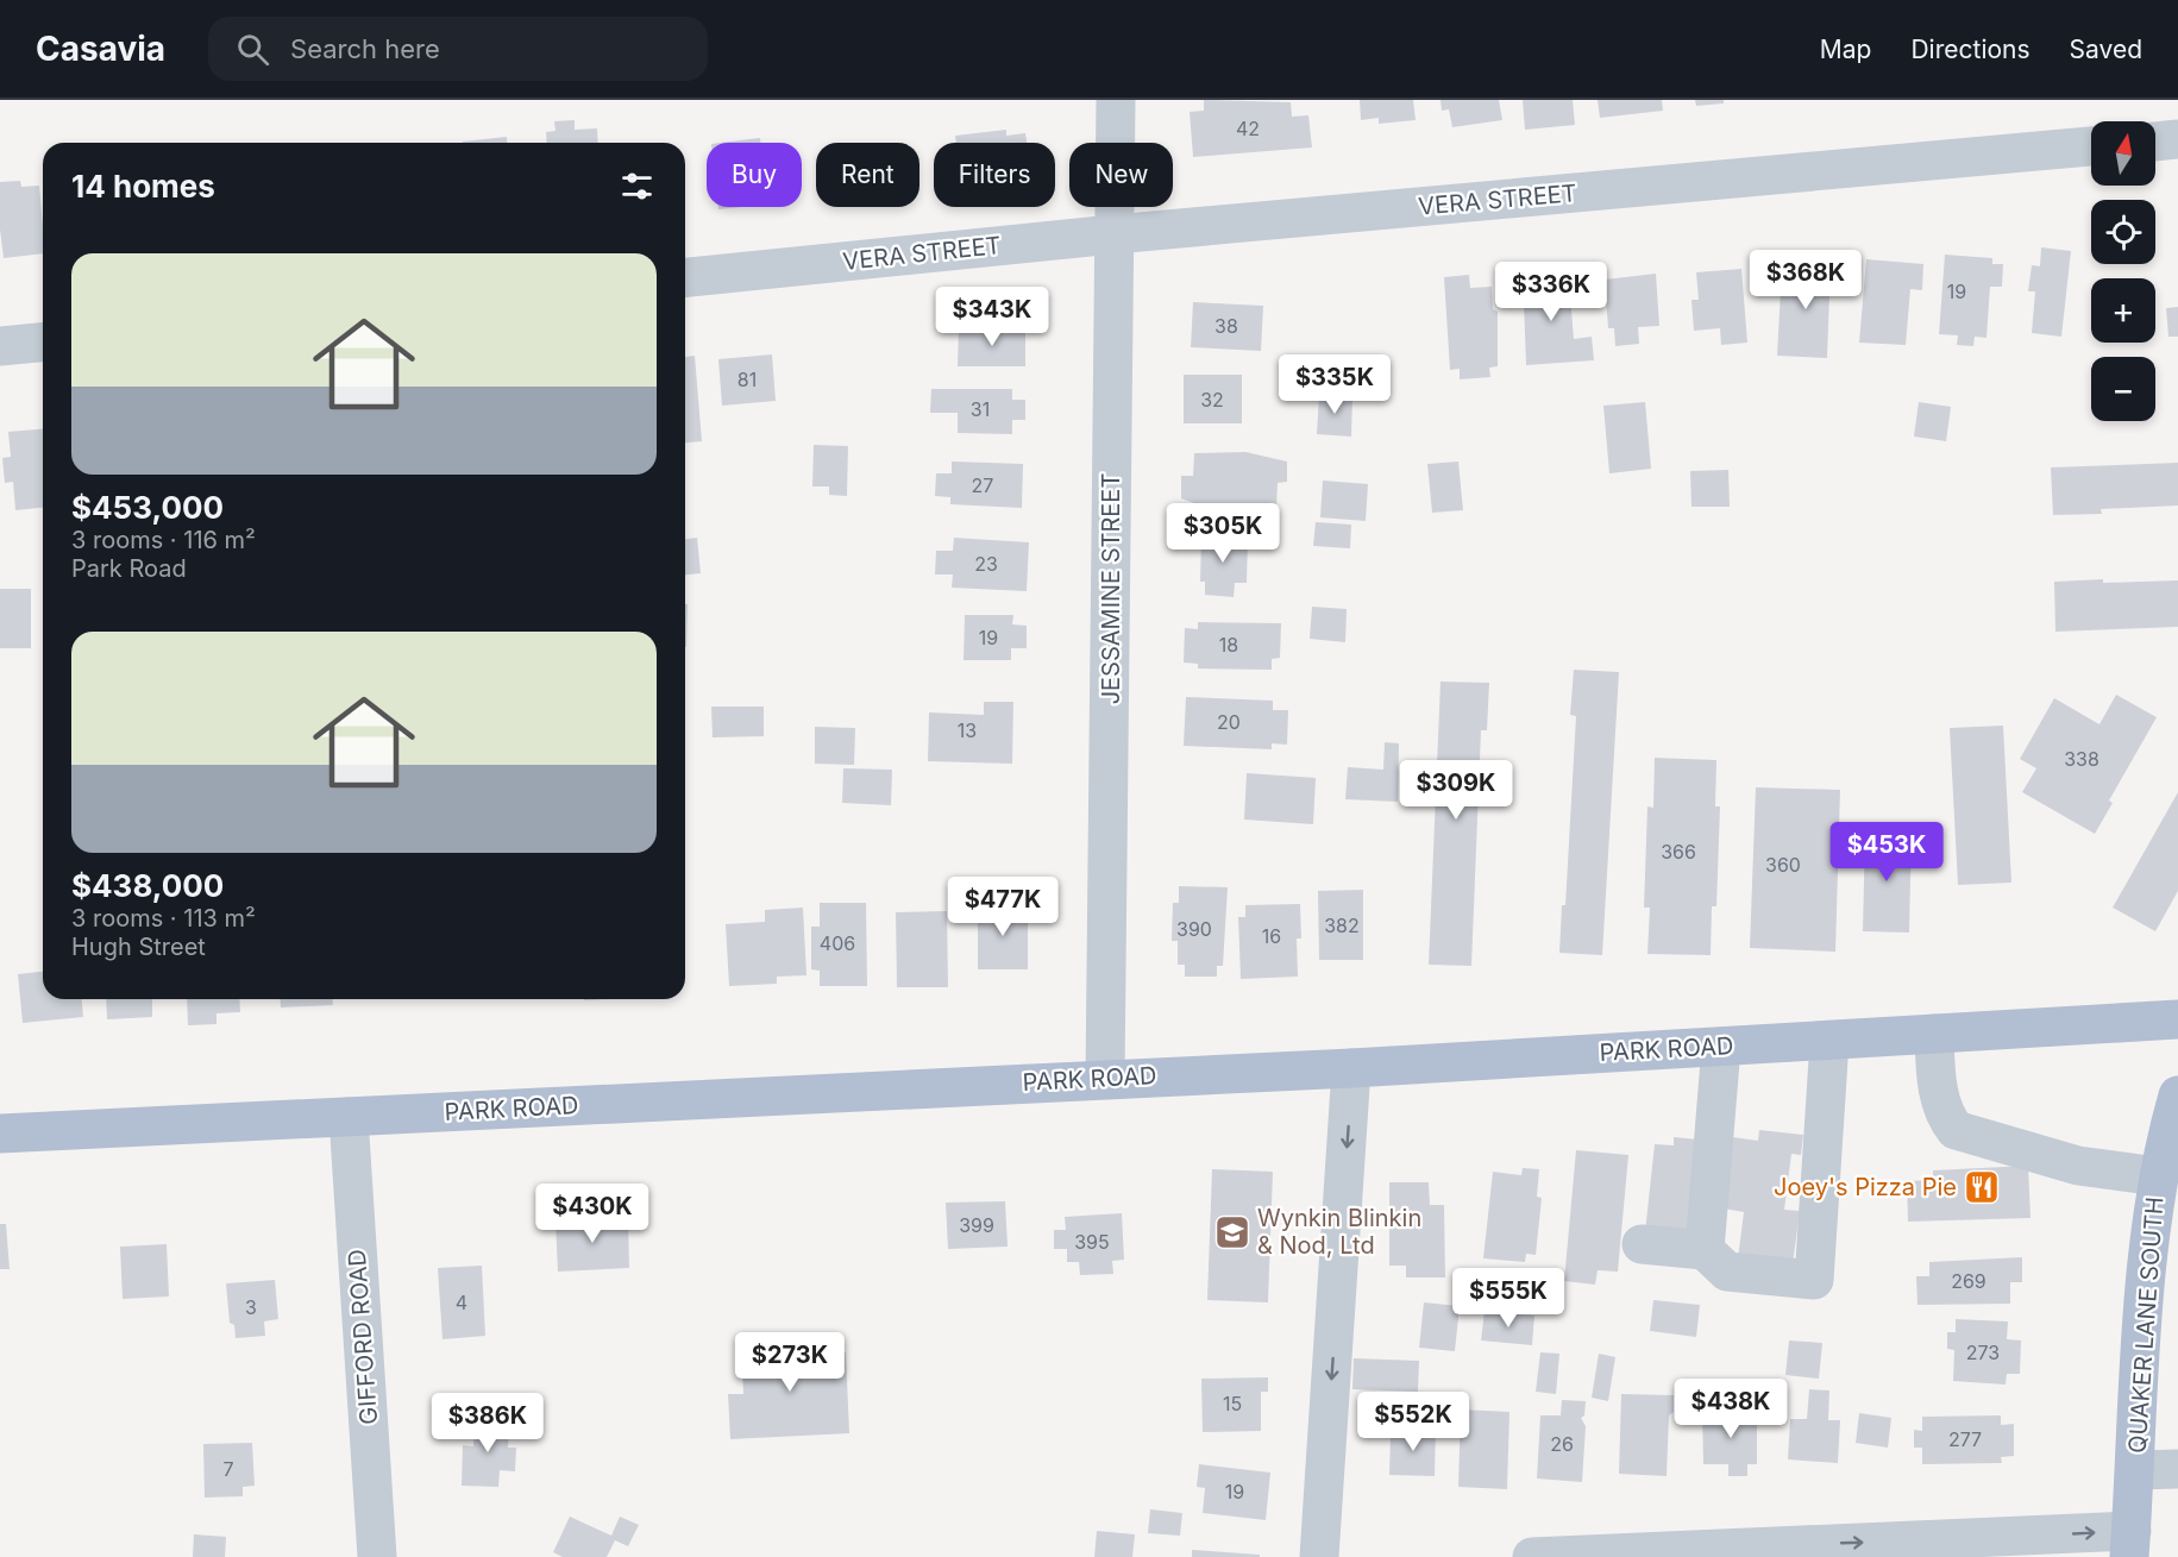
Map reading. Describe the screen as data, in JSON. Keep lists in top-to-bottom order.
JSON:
{
  "streets": {
    "main road": ["PARK ROAD", "QUAKER LANE SOUTH"],
    "street": ["VERA STREET", "JESSAMINE STREET", "GIFFORD ROAD"]
  },
  "crossings": [
    ["VERA STREET", "JESSAMINE STREET"],
    ["JESSAMINE STREET", "PARK ROAD"],
    ["PARK ROAD", "GIFFORD ROAD"]
  ],
  "places": {
    "restaurant": ["Joey's Pizza Pie"],
    "school or university": ["Wynkin Blinkin & Nod, Ltd"]
  },
  "house_numbers": [
    "42",
    "19",
    "38",
    "81",
    "32",
    "31",
    "27",
    "23",
    "19",
    "18",
    "20",
    "13",
    "338",
    "366",
    "360",
    "382",
    "390",
    "16",
    "406",
    "399",
    "395",
    "269",
    "4",
    "3",
    "273",
    "15",
    "277",
    "26",
    "7",
    "19"
  ],
  "north": "top",
  "page": {
    "header": "Casavia",
    "search": "Search here",
    "nav": ["Map", "Directions", "Saved"],
    "map_buttons": ["+", "−"],
    "chip": [
      "Buy",
      "Rent",
      "Filters",
      "New"
    ],
    "heading": "14 homes",
    "list": [
      {
        "name": "$453,000",
        "note": "3 rooms · 116 m² · Park Road"
      },
      {
        "name": "$438,000",
        "note": "3 rooms · 113 m² · Hugh Street"
      }
    ],
    "price": [
      "$368K",
      "$336K",
      "$343K",
      "$335K",
      "$305K",
      "$309K",
      "$453K",
      "$477K",
      "$430K",
      "$555K",
      "$273K",
      "$438K",
      "$552K",
      "$386K"
    ]
  }
}
